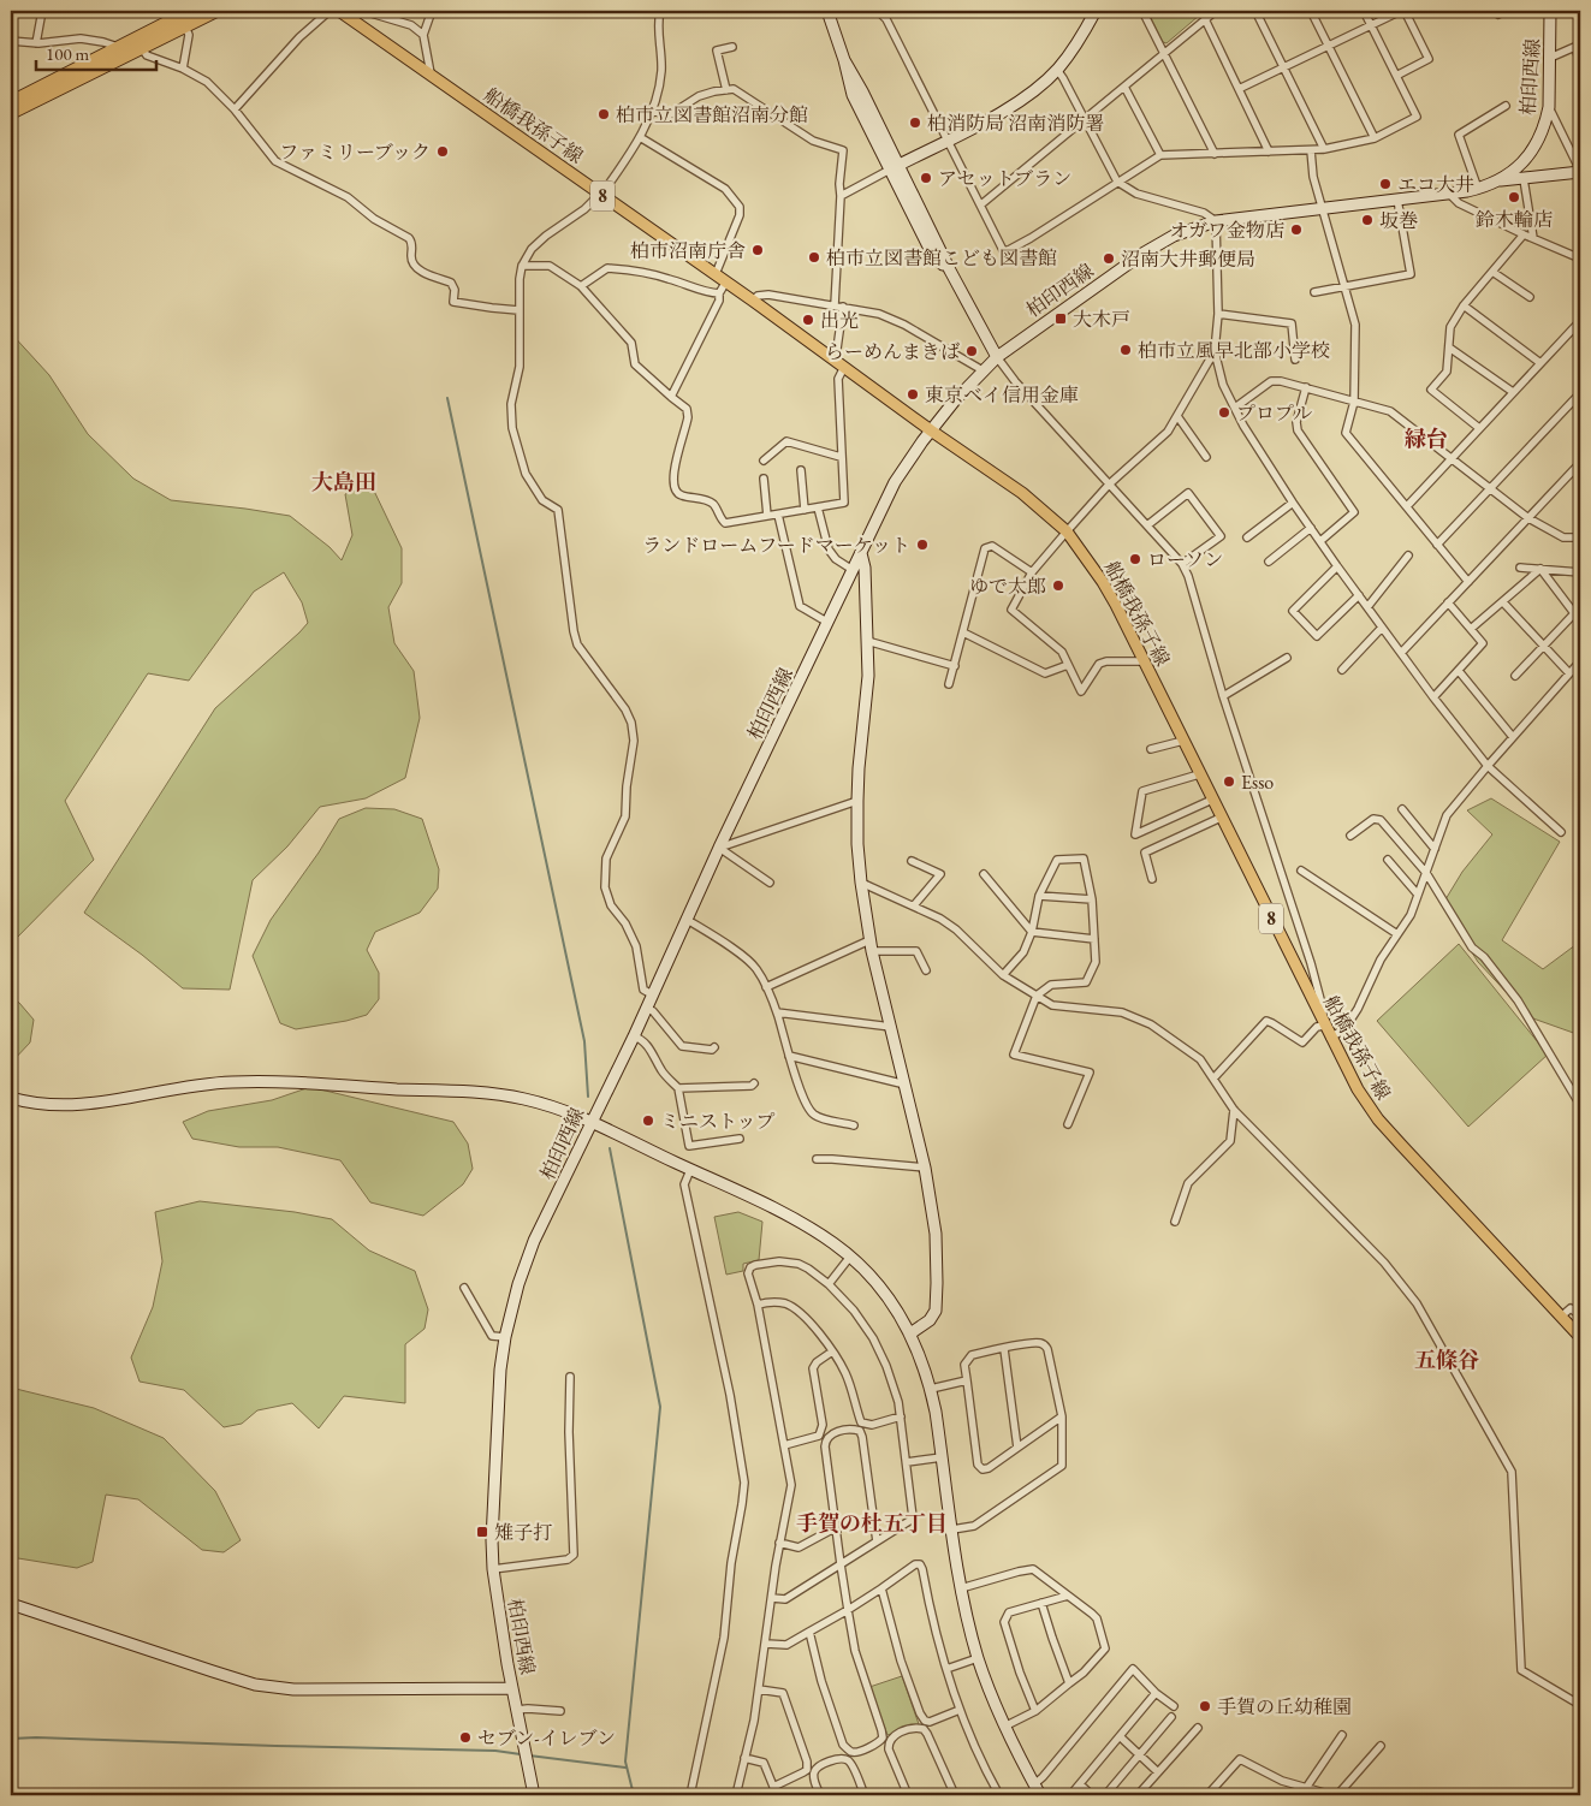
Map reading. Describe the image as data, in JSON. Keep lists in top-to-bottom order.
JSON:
{
  "streets": {
    "main road": ["船橋我孫子線", "8"],
    "street": ["柏印西線"]
  },
  "crossings": [
    ["柏印西線", "船橋我孫子線"]
  ],
  "districts": [
    "緑台",
    "大島田",
    "五條谷",
    "手賀の杜五丁目"
  ],
  "places": {
    "other": [
      "柏市立図書館沼南分館",
      "柏消防局 沼南消防署",
      "ファミリーブック",
      "アセットブラン",
      "エコ大井",
      "鈴木輪店",
      "坂巻",
      "オガワ金物店",
      "柏市沼南庁舎",
      "柏市立図書館こども図書館",
      "沼南大井郵便局",
      "出光",
      "柏市立風早北部小学校",
      "らーめんまきば",
      "東京ベイ信用金庫",
      "プロプル",
      "ランドロームフードマーケット",
      "ローソン",
      "ゆで太郎",
      "Esso",
      "ミニストップ",
      "手賀の丘幼稚園",
      "セブン-イレブン"
    ],
    "transit": ["大木戸", "雉子打"]
  },
  "scale_bar": "100 m"
}
